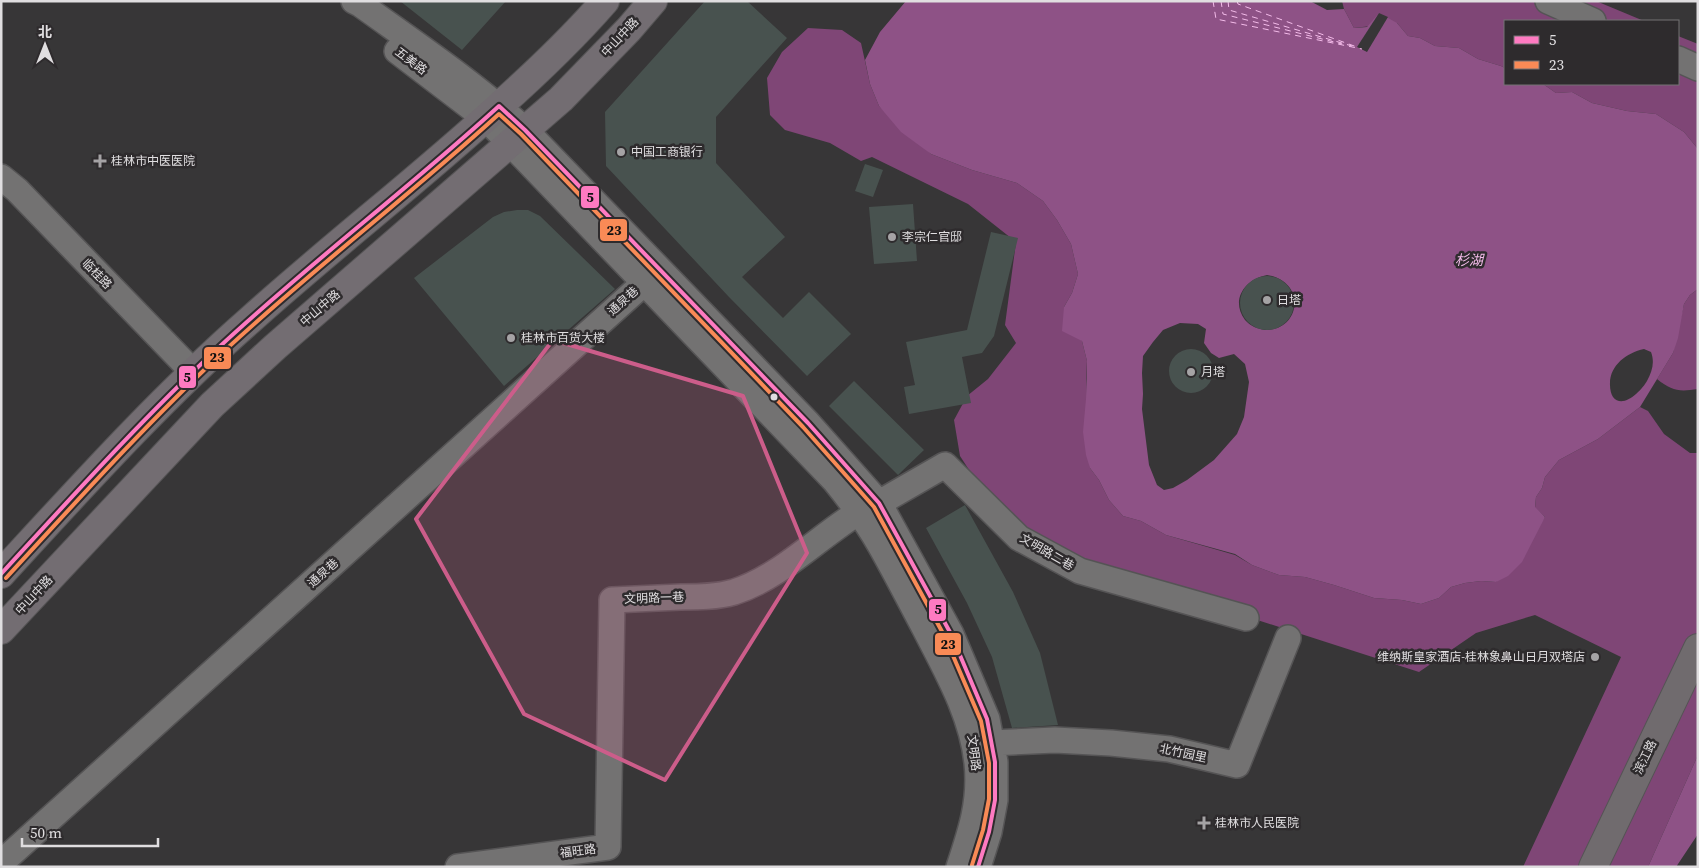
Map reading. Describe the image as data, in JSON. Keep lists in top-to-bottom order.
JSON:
{
  "streets": {
    "highway": ["中山中路"],
    "main road": ["滨江路"],
    "street": [
      "五美路",
      "临桂路",
      "通泉巷",
      "文明路二巷",
      "文明路一巷",
      "文明路",
      "北竹园里",
      "福旺路"
    ]
  },
  "crossings": [
    ["中山中路", "文明路"],
    ["通泉巷", "文明路"],
    ["文明路二巷", "文明路一巷"],
    ["文明路二巷", "文明路"],
    ["文明路一巷", "文明路"],
    ["文明路一巷", "福旺路"],
    ["文明路", "北竹园里"]
  ],
  "water": ["杉湖"],
  "places": {
    "other": [
      "中国工商银行",
      "李宗仁官邸",
      "日塔",
      "桂林市百货大楼",
      "月塔",
      "维纳斯皇家酒店-桂林象鼻山日月双塔店"
    ],
    "health": ["桂林市中医医院", "桂林市人民医院"]
  },
  "lines": ["transit line 5", "transit line 23"],
  "legend": ["5", "23"],
  "scale_bar": "50 m",
  "north": "top"
}
